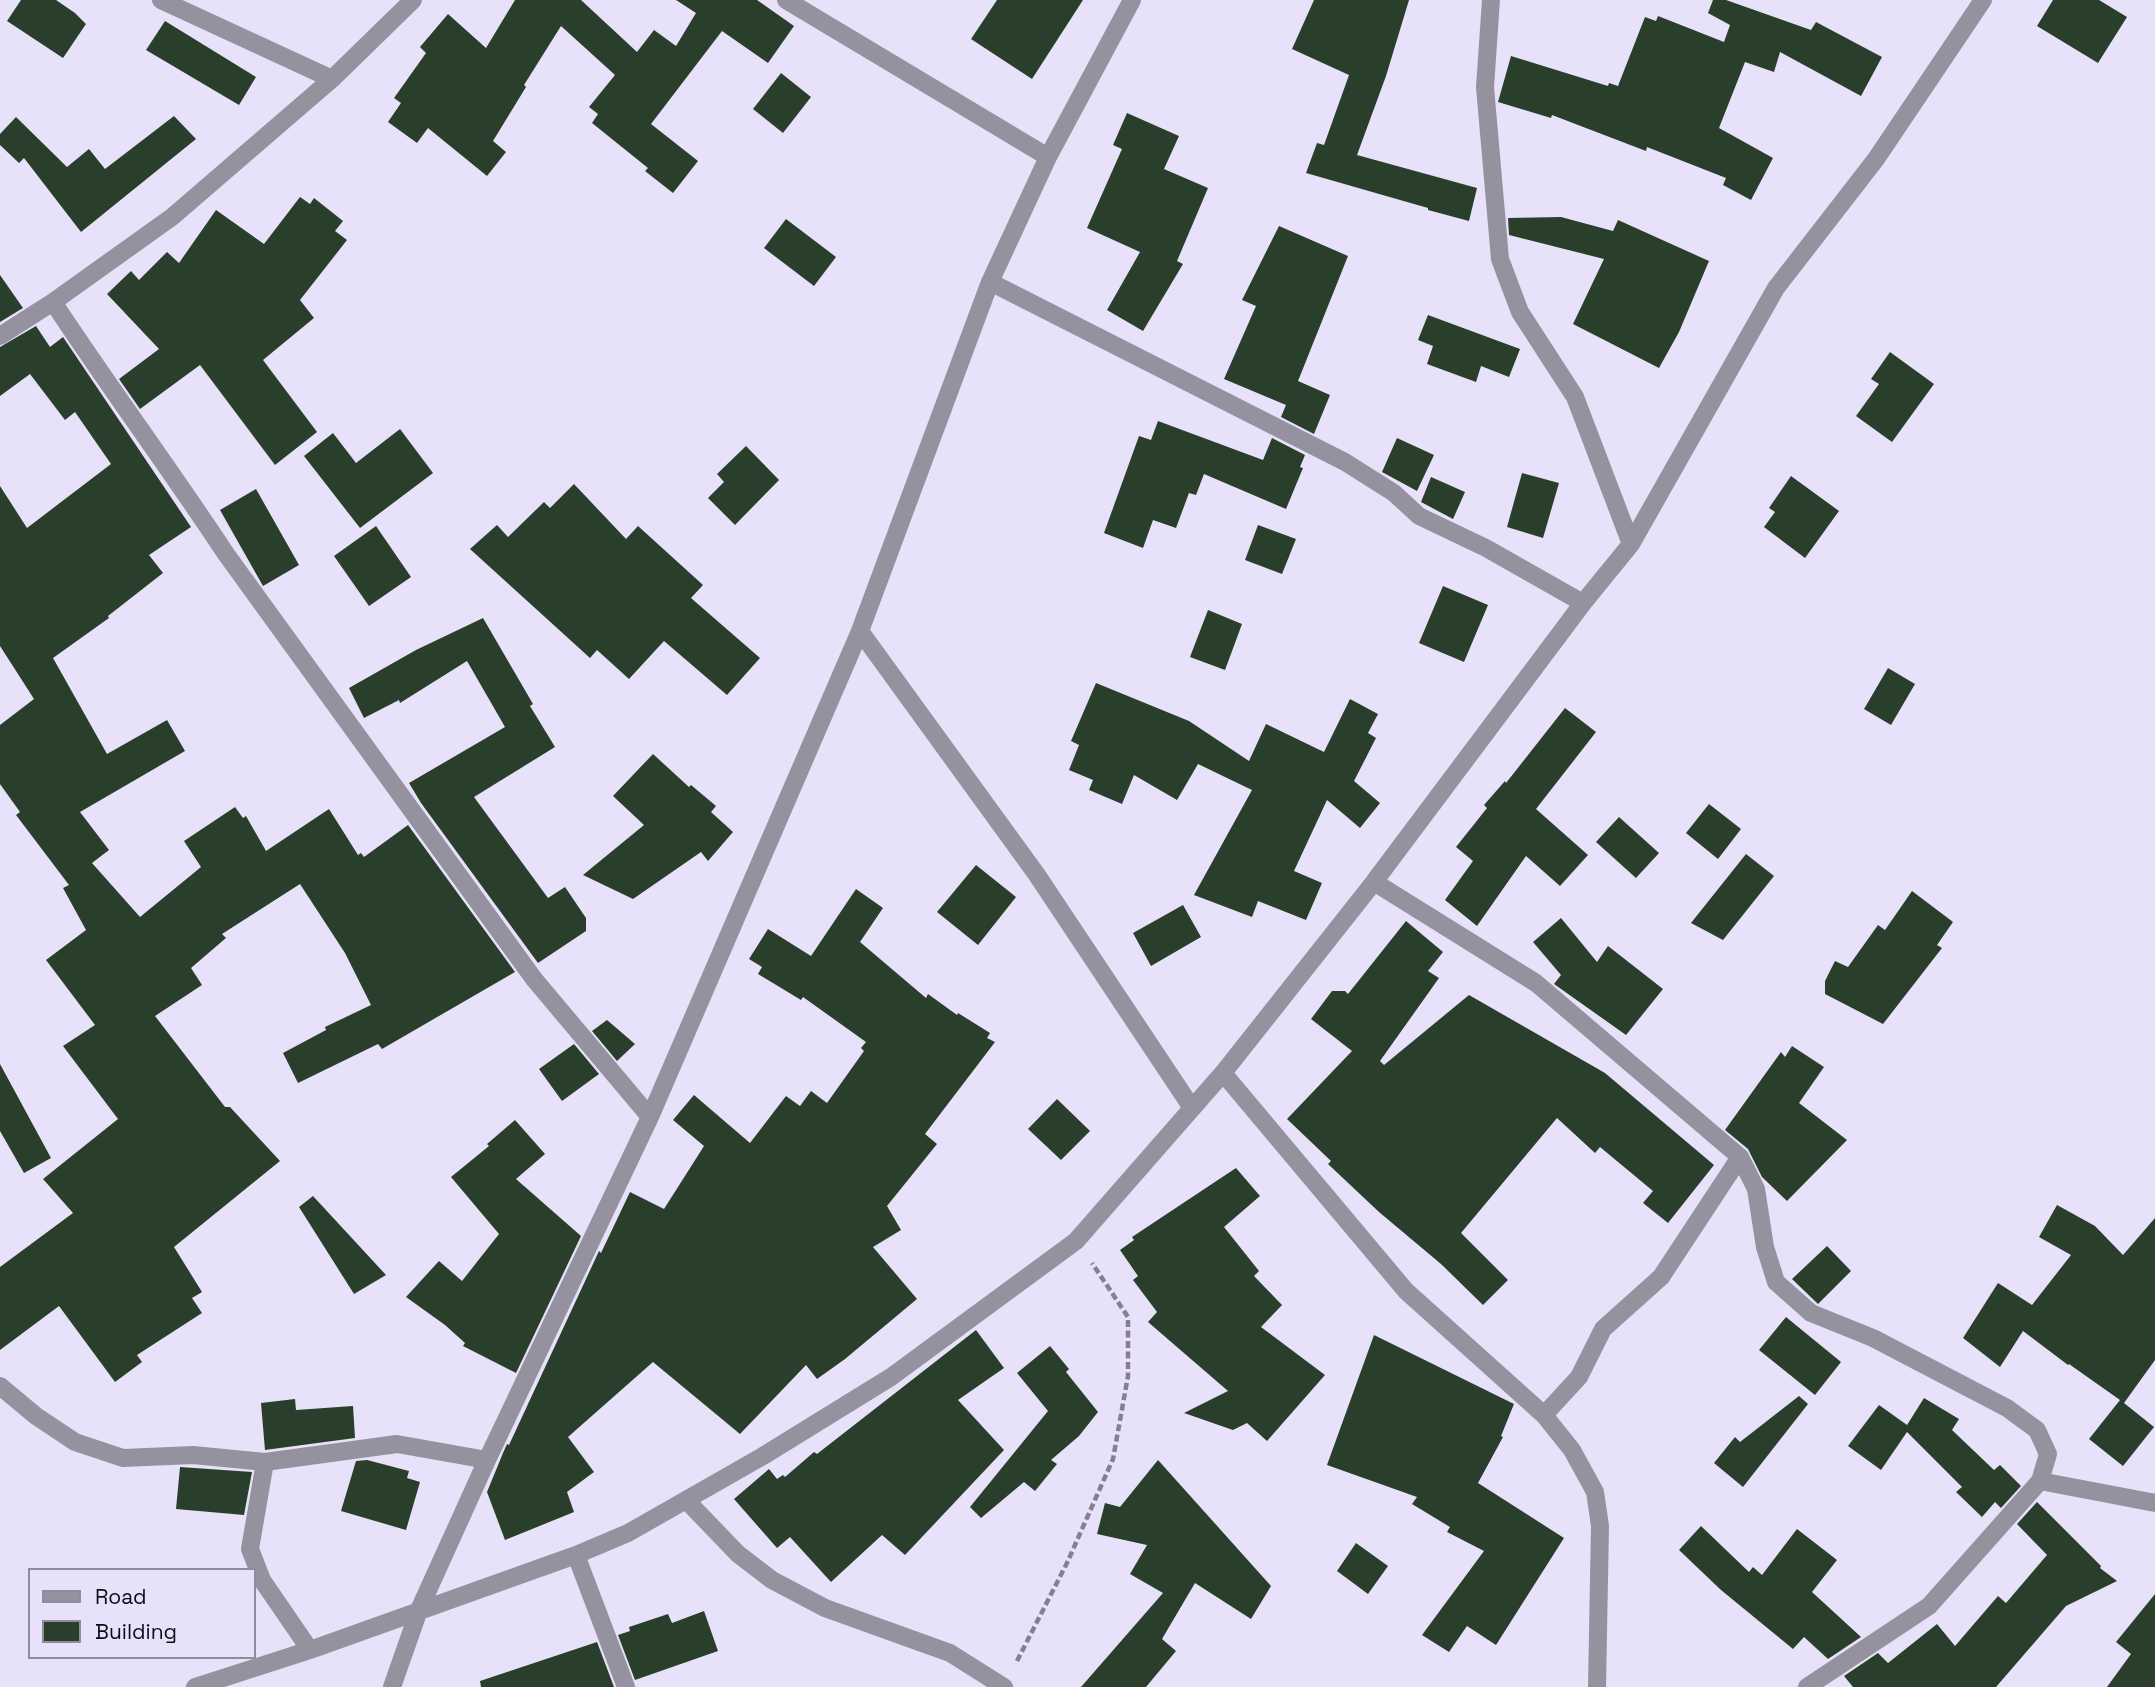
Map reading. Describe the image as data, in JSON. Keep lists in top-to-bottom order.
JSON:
{
  "legend": ["Road", "Building"]
}
